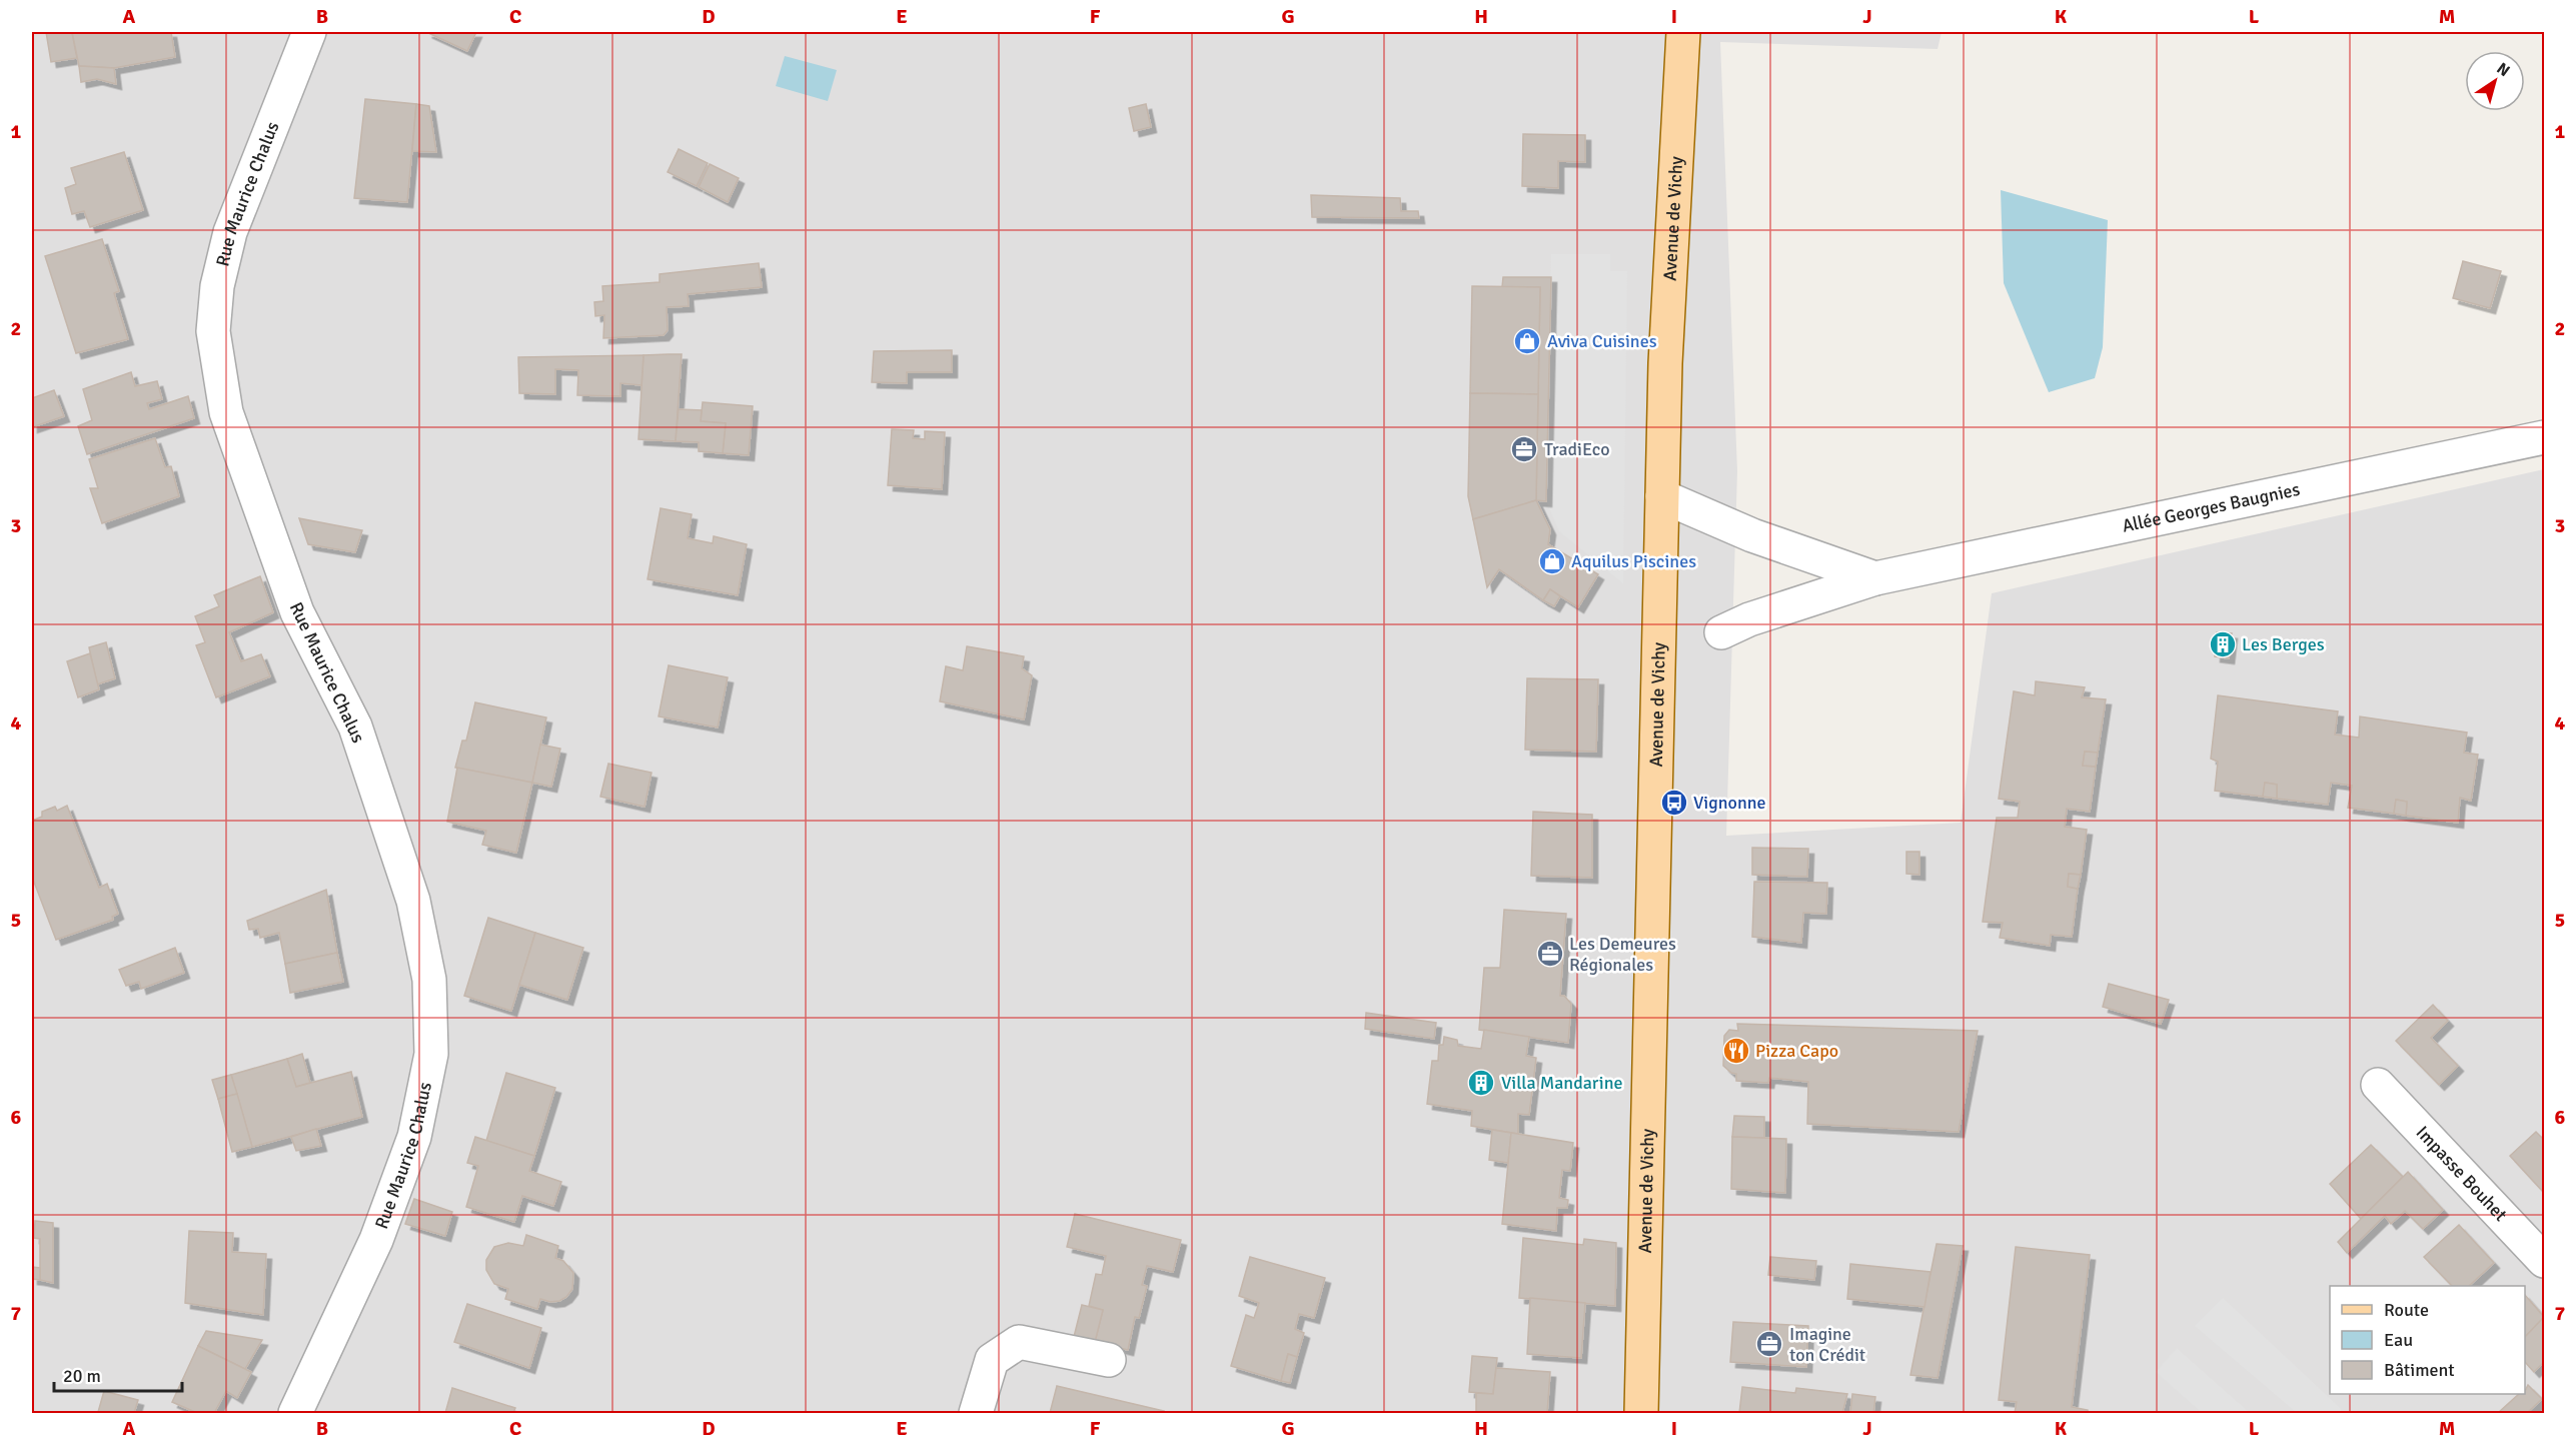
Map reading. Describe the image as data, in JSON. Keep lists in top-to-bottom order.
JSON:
{
  "streets": {
    "main road": ["Avenue de Vichy"],
    "street": ["Rue Maurice Chalus", "Allée Georges Baugnies", "Impasse Bouhet"]
  },
  "places": {
    "shop": ["Aviva Cuisines", "Aquilus Piscines"],
    "office": ["TradiEco", "Les Demeures Régionales", "Imagine ton Crédit"],
    "building": ["Les Berges", "Villa Mandarine"],
    "bus stop": ["Vignonne"],
    "restaurant": ["Pizza Capo"]
  },
  "legend": ["Route", "Eau", "Bâtiment"],
  "scale_bar": "20 m",
  "north": "top right",
  "grid": {
    "columns": [
      "A",
      "B",
      "C",
      "D",
      "E",
      "F",
      "G",
      "H",
      "I",
      "J",
      "K",
      "L",
      "M"
    ],
    "rows": [
      "1",
      "2",
      "3",
      "4",
      "5",
      "6",
      "7"
    ]
  }
}
